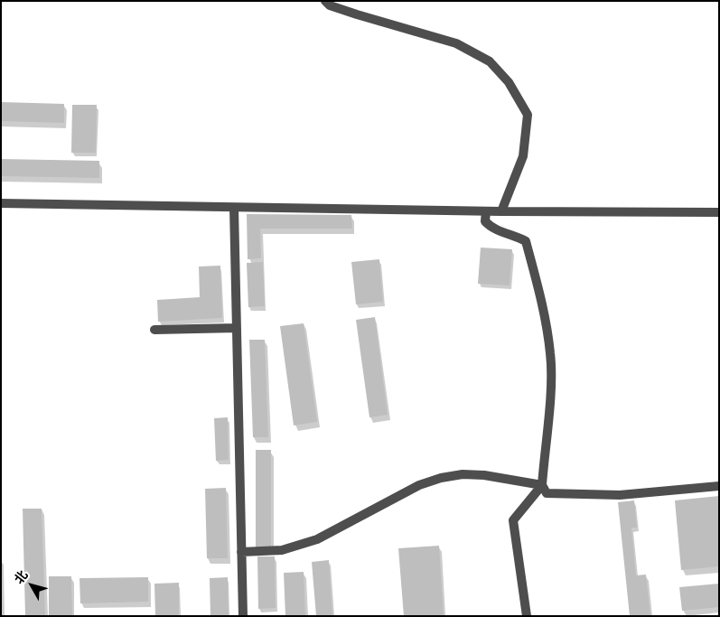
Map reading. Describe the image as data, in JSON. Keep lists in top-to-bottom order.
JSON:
{
  "north": "top left"
}
